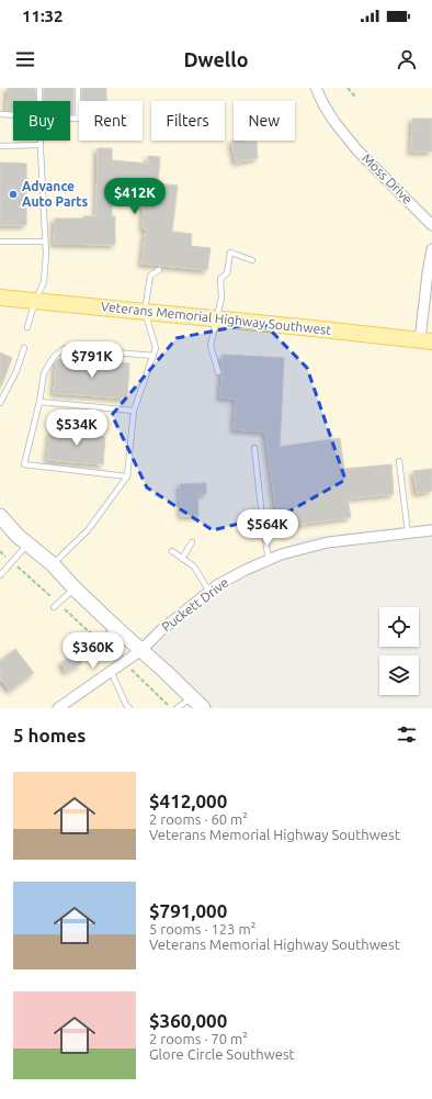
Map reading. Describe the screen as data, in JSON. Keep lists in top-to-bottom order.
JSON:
{
  "streets": {
    "main road": ["Veterans Memorial Highway Southwest"],
    "street": ["Moss Drive", "Puckett Drive"]
  },
  "places": ["Advance Auto Parts"],
  "page": {
    "status": "11:32",
    "header": "Dwello",
    "chip": [
      "Buy",
      "Rent",
      "Filters",
      "New"
    ],
    "price": [
      "$412K",
      "$791K",
      "$534K",
      "$564K",
      "$360K"
    ],
    "heading": "5 homes",
    "list": [
      {
        "name": "$412,000",
        "note": "2 rooms · 60 m² · Veterans Memorial Highway Southwest"
      },
      {
        "name": "$791,000",
        "note": "5 rooms · 123 m² · Veterans Memorial Highway Southwest"
      },
      {
        "name": "$360,000",
        "note": "2 rooms · 70 m² · Glore Circle Southwest"
      }
    ]
  }
}
